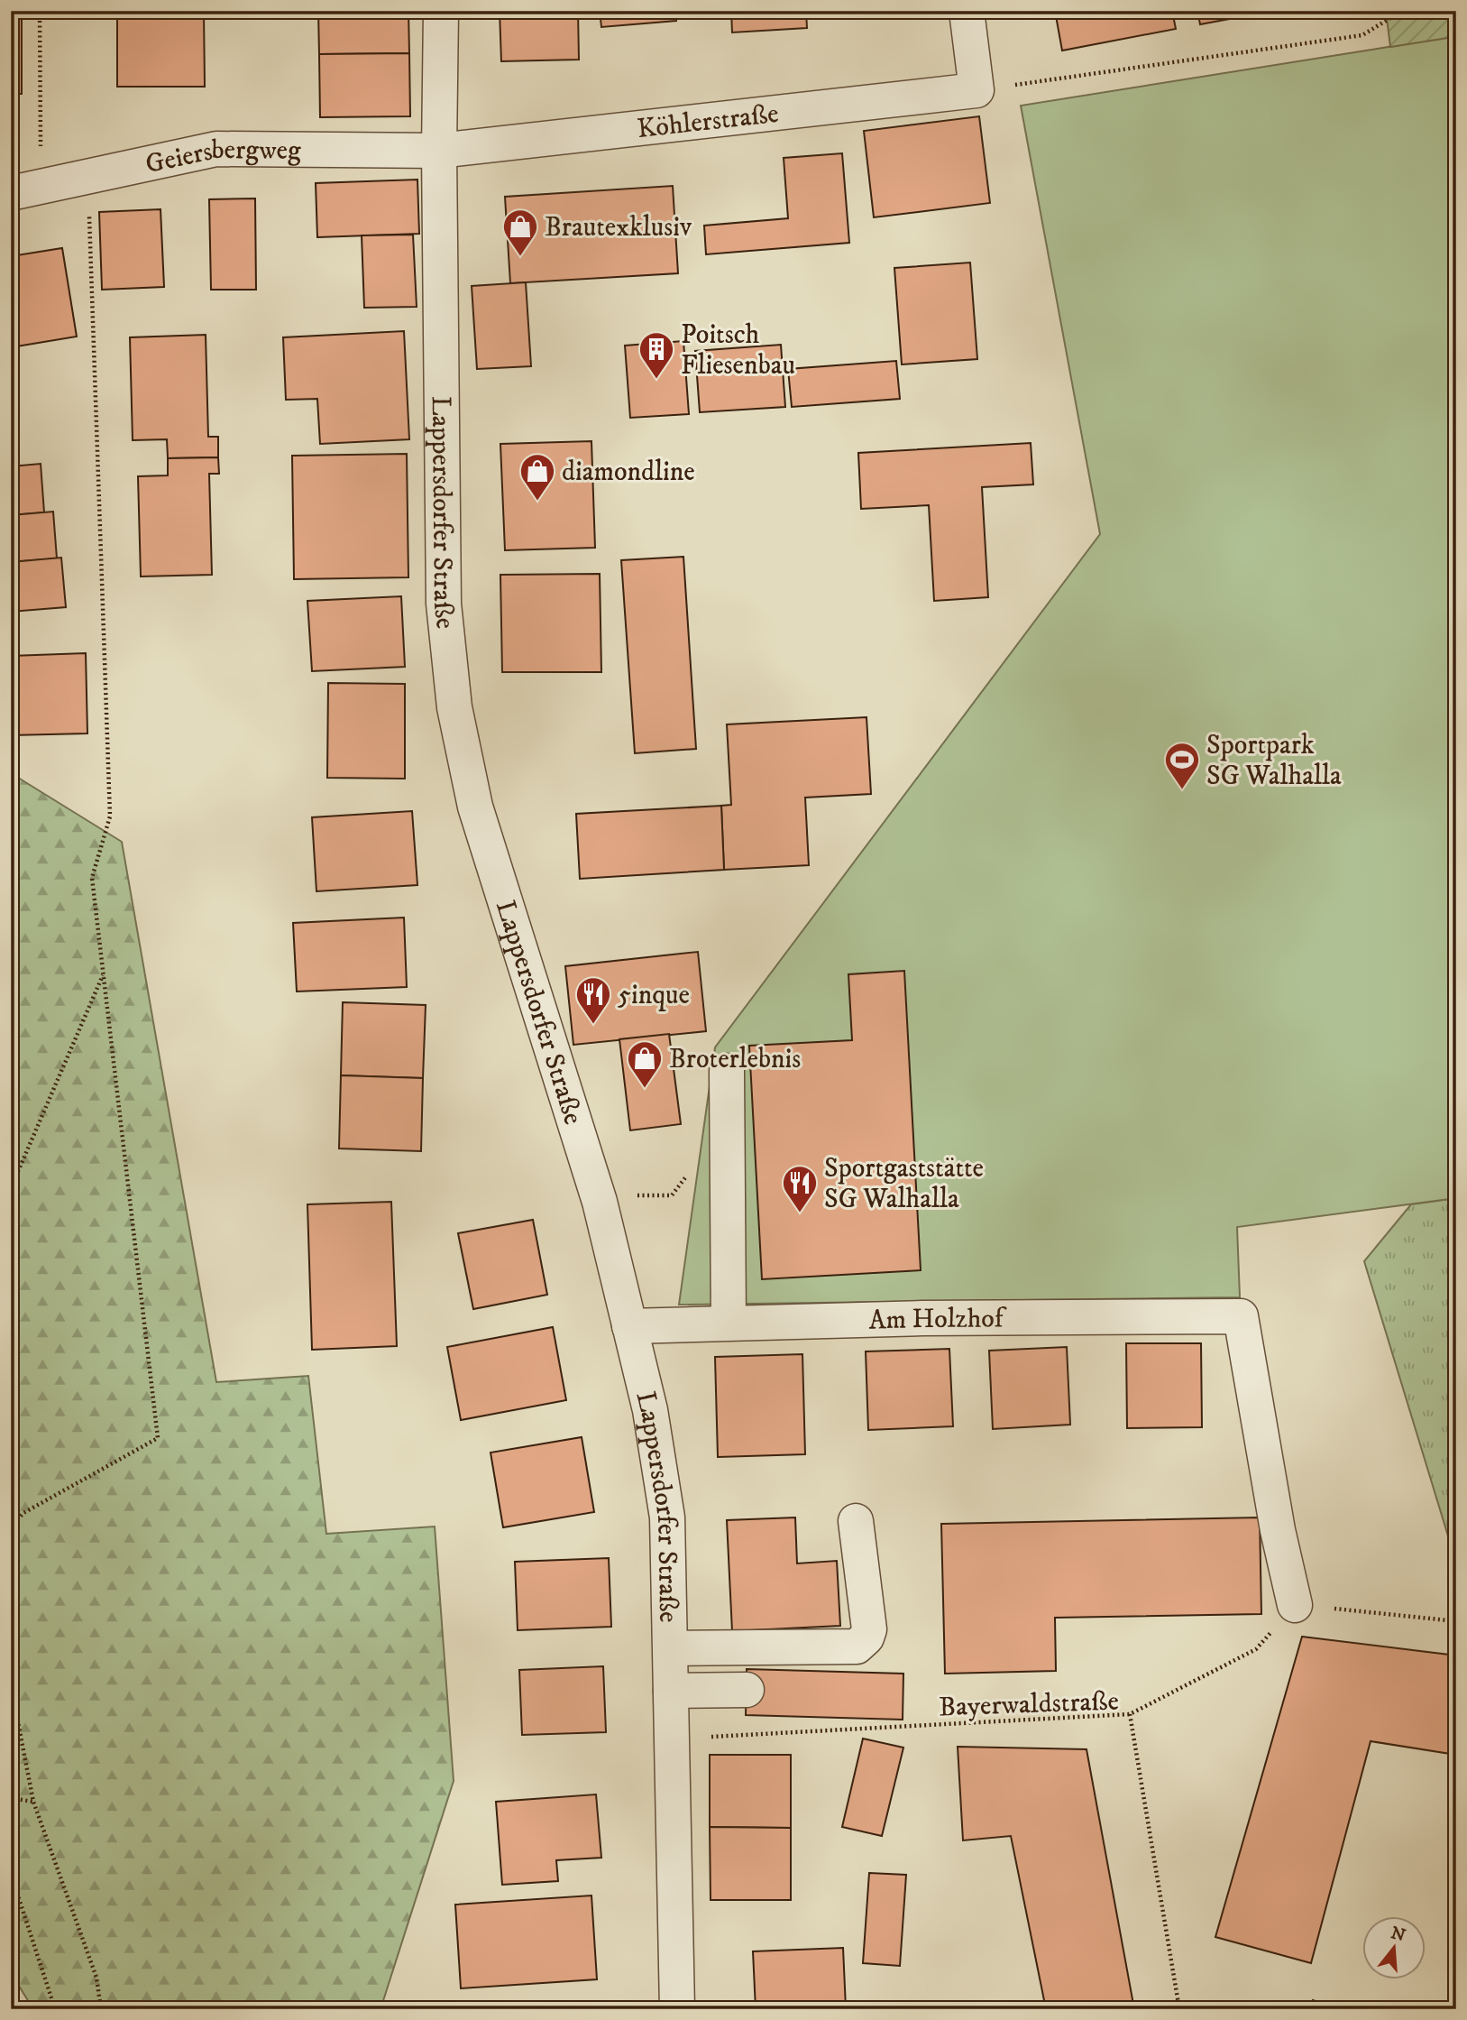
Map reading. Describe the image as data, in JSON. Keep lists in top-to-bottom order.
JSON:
{
  "streets": {
    "street": [
      "Köhlerstraße",
      "Geiersbergweg",
      "Lappersdorfer Straße",
      "Am Holzhof"
    ],
    "path": ["Bayerwaldstraße"]
  },
  "crossings": [
    ["Köhlerstraße", "Geiersbergweg"],
    ["Köhlerstraße", "Lappersdorfer Straße"],
    ["Geiersbergweg", "Lappersdorfer Straße"],
    ["Lappersdorfer Straße", "Am Holzhof"],
    ["Lappersdorfer Straße", "Bayerwaldstraße"]
  ],
  "places": {
    "shop": ["Brautexklusiv", "diamondline", "Broterlebnis"],
    "building": ["Poitsch Fliesenbau"],
    "sports": ["Sportpark SG Walhalla"],
    "restaurant": ["5inque", "Sportgaststätte SG Walhalla"]
  },
  "north": "top"
}
